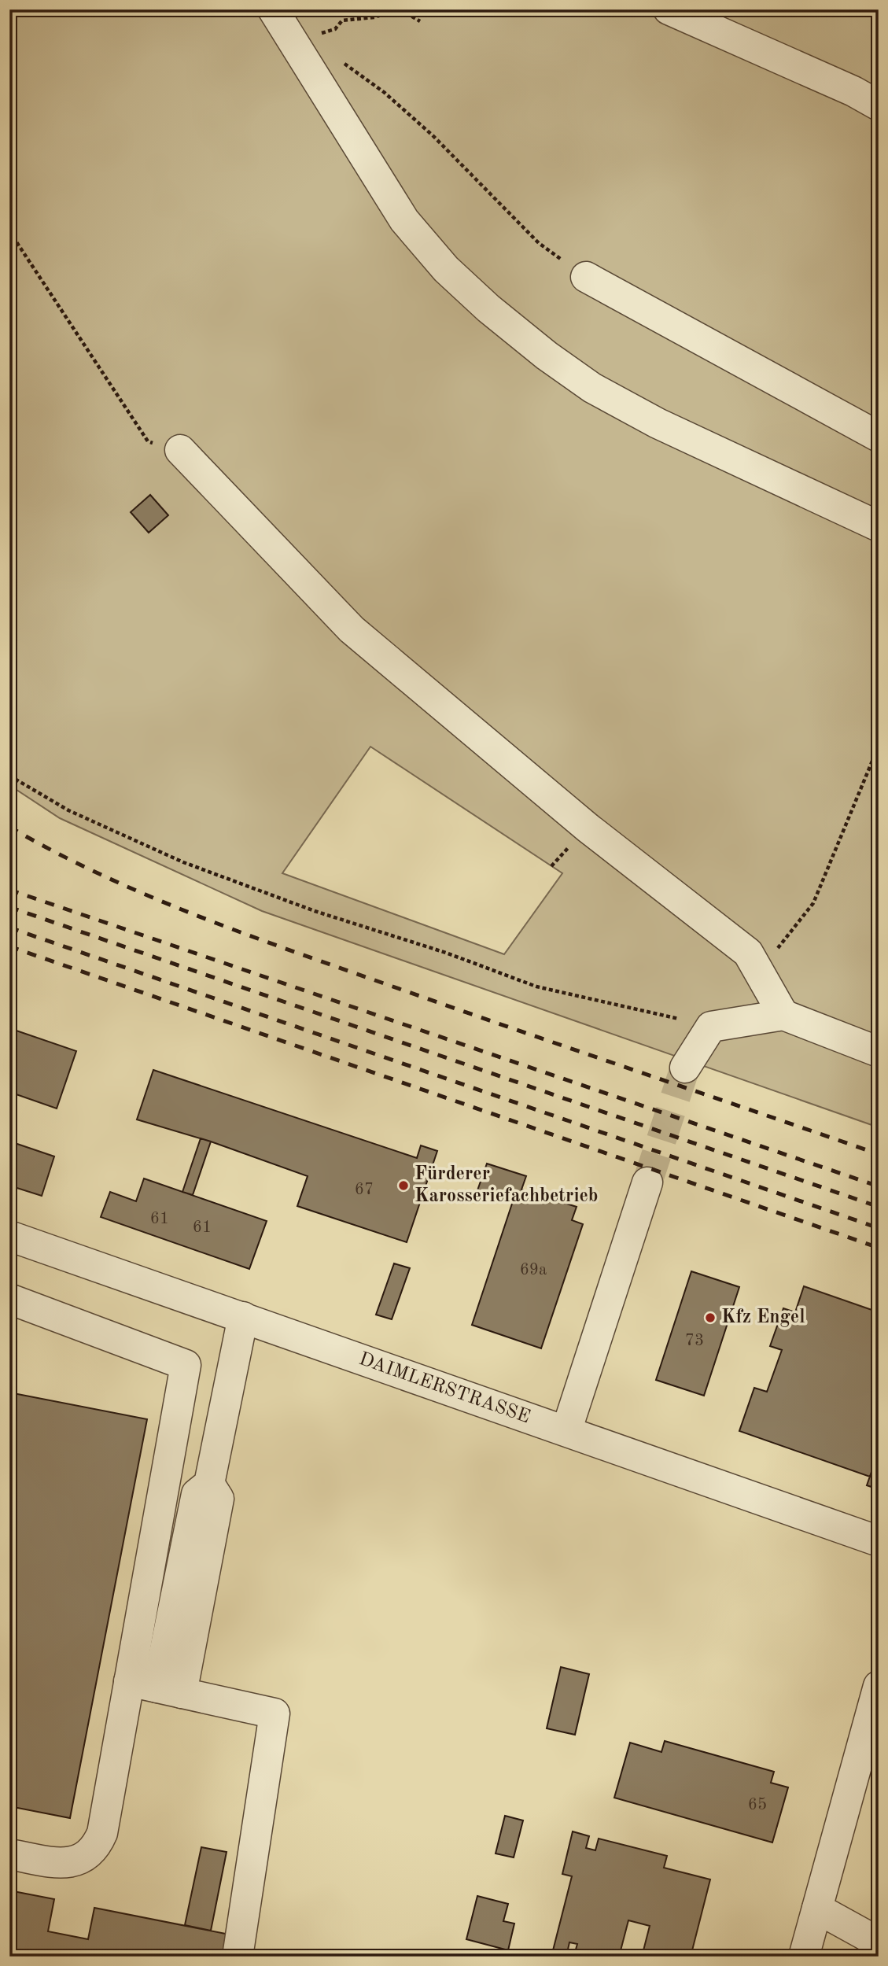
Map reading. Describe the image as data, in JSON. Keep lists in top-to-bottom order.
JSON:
{
  "streets": {
    "street": ["DAIMLERSTRASSE"]
  },
  "places": ["Fürderer Karosseriefachbetrieb", "Kfz Engel"],
  "house_numbers": [
    "67",
    "61",
    "61",
    "69a",
    "73",
    "65"
  ]
}
